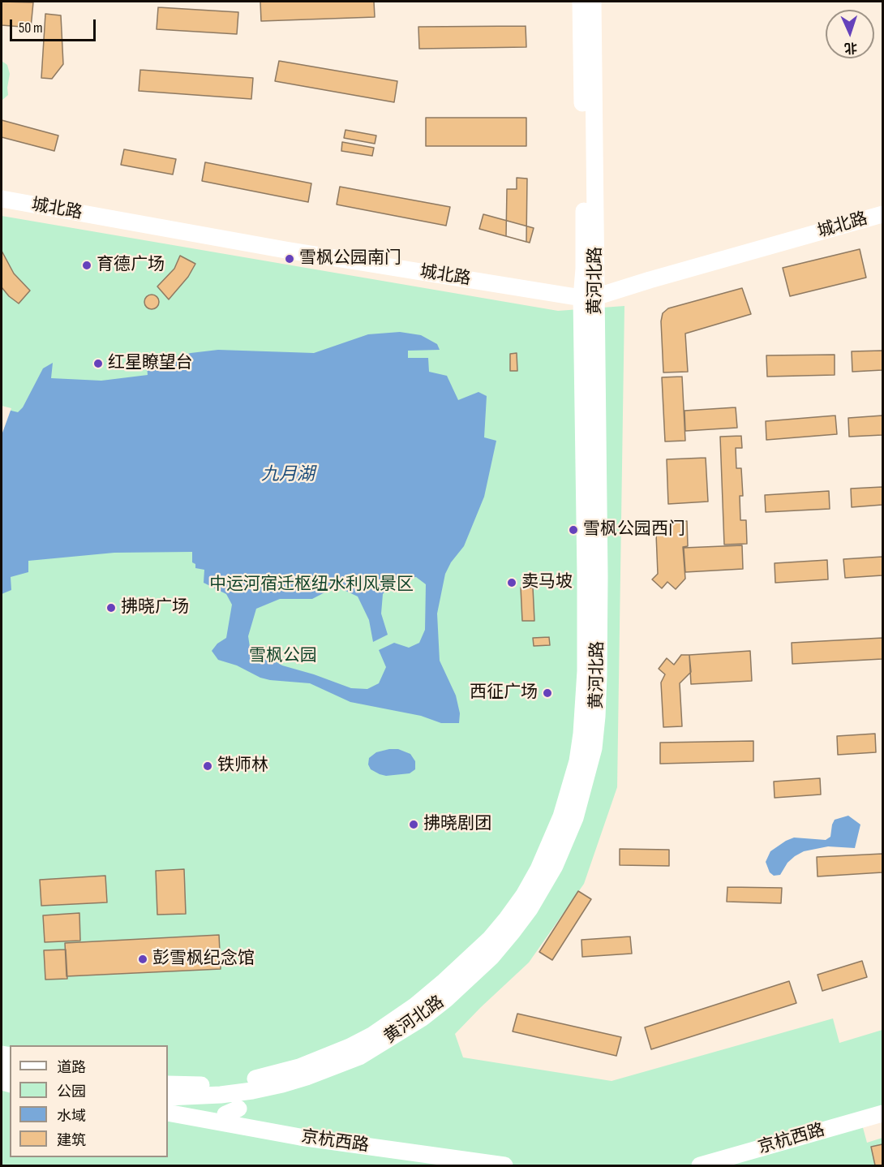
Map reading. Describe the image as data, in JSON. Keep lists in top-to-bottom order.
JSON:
{
  "streets": {
    "main road": ["城北路", "黄河北路", "京杭西路"]
  },
  "crossings": [
    ["城北路", "黄河北路"]
  ],
  "water": ["九月湖"],
  "parks": ["中运河宿迁枢纽水利风景区", "雪枫公园"],
  "places": [
    "雪枫公园南门",
    "育德广场",
    "红星瞭望台",
    "雪枫公园西门",
    "卖马坡",
    "拂晓广场",
    "西征广场",
    "铁师林",
    "拂晓剧团",
    "彭雪枫纪念馆"
  ],
  "legend": [
    "道路",
    "公园",
    "水域",
    "建筑"
  ],
  "scale_bar": "50 m",
  "north": "bottom"
}
